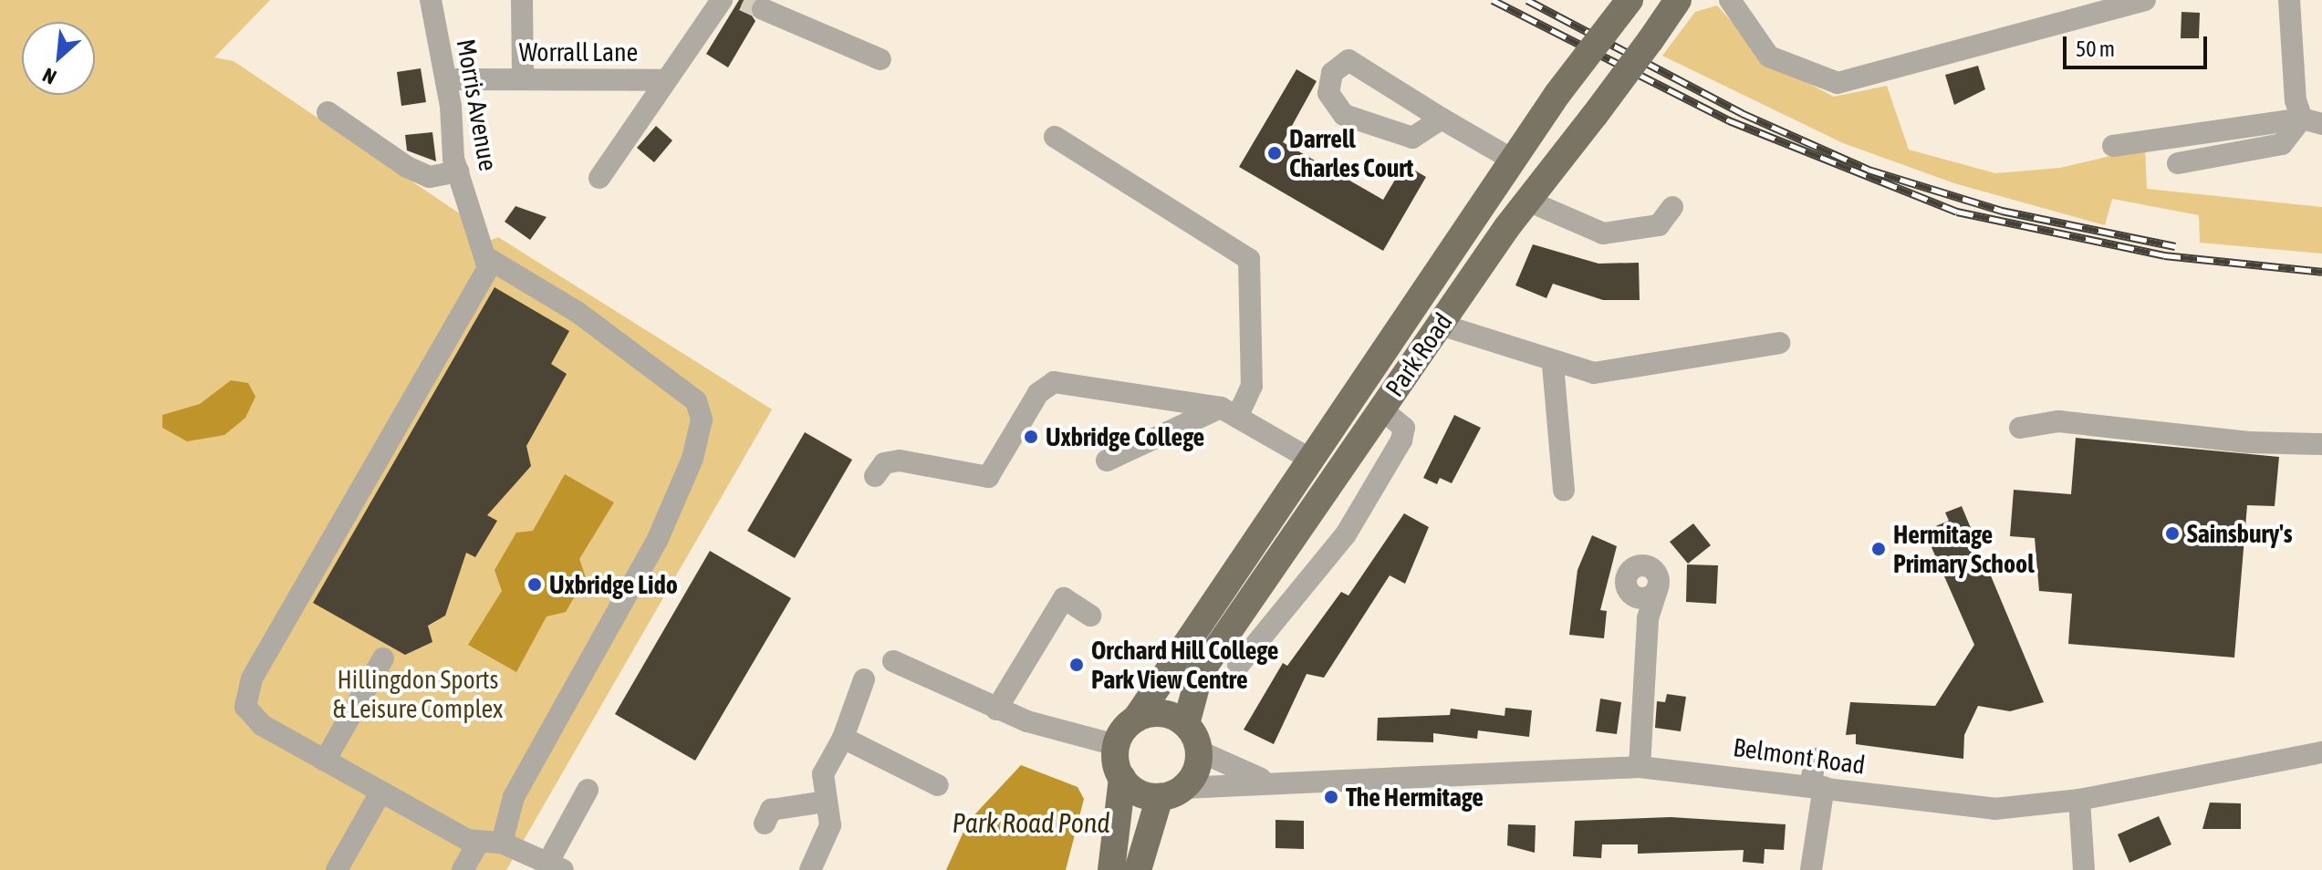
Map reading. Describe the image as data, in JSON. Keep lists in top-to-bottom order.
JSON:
{
  "streets": {
    "main road": ["Park Road"],
    "street": ["Worrall Lane", "Morris Avenue", "Belmont Road"]
  },
  "crossings": [
    ["Worrall Lane", "Morris Avenue"],
    ["Park Road", "Belmont Road"]
  ],
  "water": ["Park Road Pond"],
  "parks": ["Hillingdon Sports & Leisure Complex"],
  "places": [
    "Darrell Charles Court",
    "Uxbridge College",
    "Sainsbury's",
    "Hermitage Primary School",
    "Uxbridge Lido",
    "Orchard Hill College Park View Centre",
    "The Hermitage"
  ],
  "scale_bar": "50 m",
  "north": "bottom left"
}
